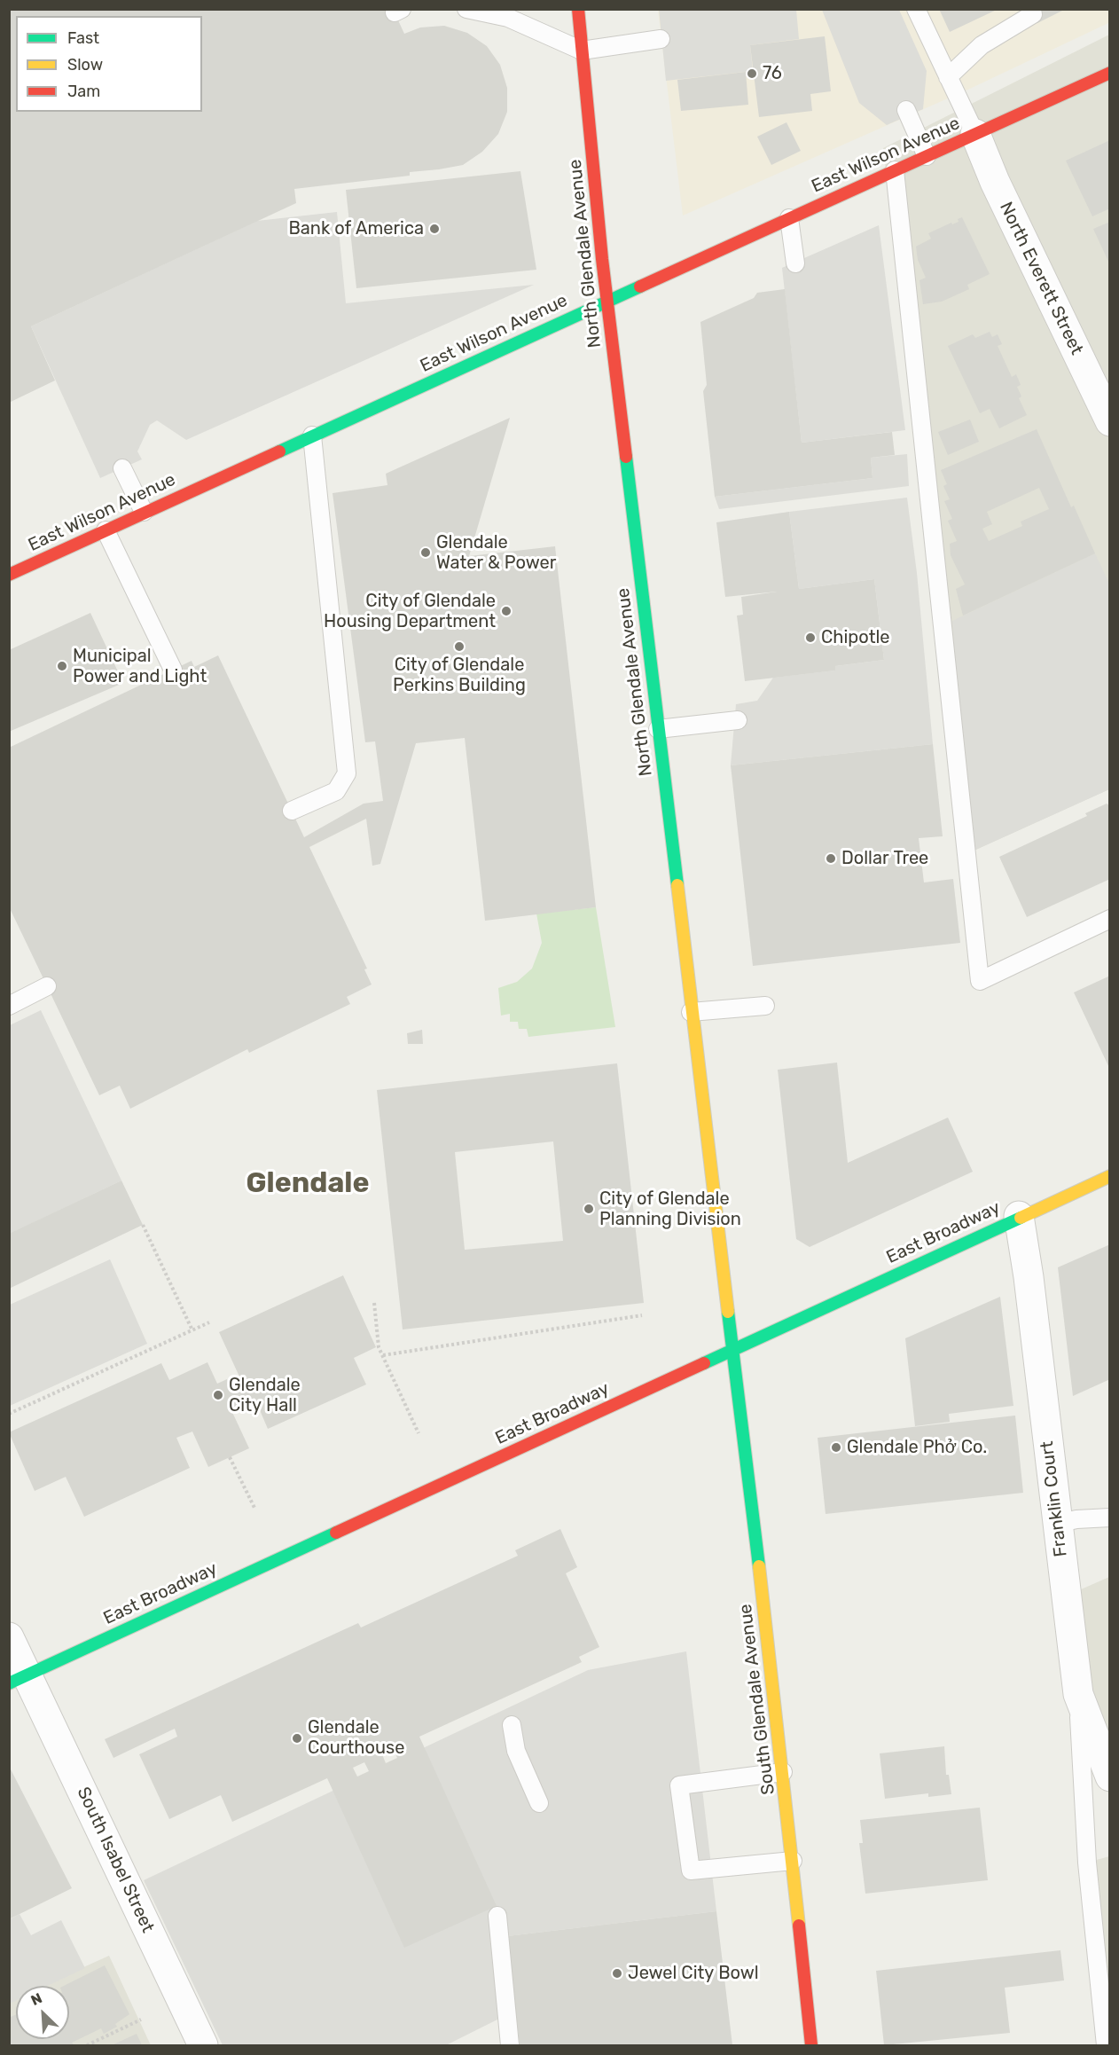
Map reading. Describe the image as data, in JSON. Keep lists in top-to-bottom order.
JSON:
{
  "streets": {
    "main road": [
      "East Wilson Avenue",
      "North Glendale Avenue",
      "East Broadway",
      "South Glendale Avenue"
    ],
    "street": ["North Everett Street", "Franklin Court", "South Isabel Street"]
  },
  "crossings": [
    ["East Wilson Avenue", "North Glendale Avenue"],
    ["East Wilson Avenue", "North Everett Street"],
    ["North Glendale Avenue", "East Broadway"],
    ["North Glendale Avenue", "South Glendale Avenue"],
    ["East Broadway", "Franklin Court"],
    ["East Broadway", "South Glendale Avenue"],
    ["East Broadway", "South Isabel Street"]
  ],
  "districts": ["Glendale"],
  "places": [
    "76",
    "Bank of America",
    "Glendale Water & Power",
    "City of Glendale Housing Department",
    "Chipotle",
    "City of Glendale Perkins Building",
    "Municipal Power and Light",
    "Dollar Tree",
    "City of Glendale Planning Division",
    "Glendale City Hall",
    "Glendale Phở Co.",
    "Glendale Courthouse",
    "Jewel City Bowl"
  ],
  "legend": ["Fast", "Slow", "Jam"],
  "north": "top left"
}
